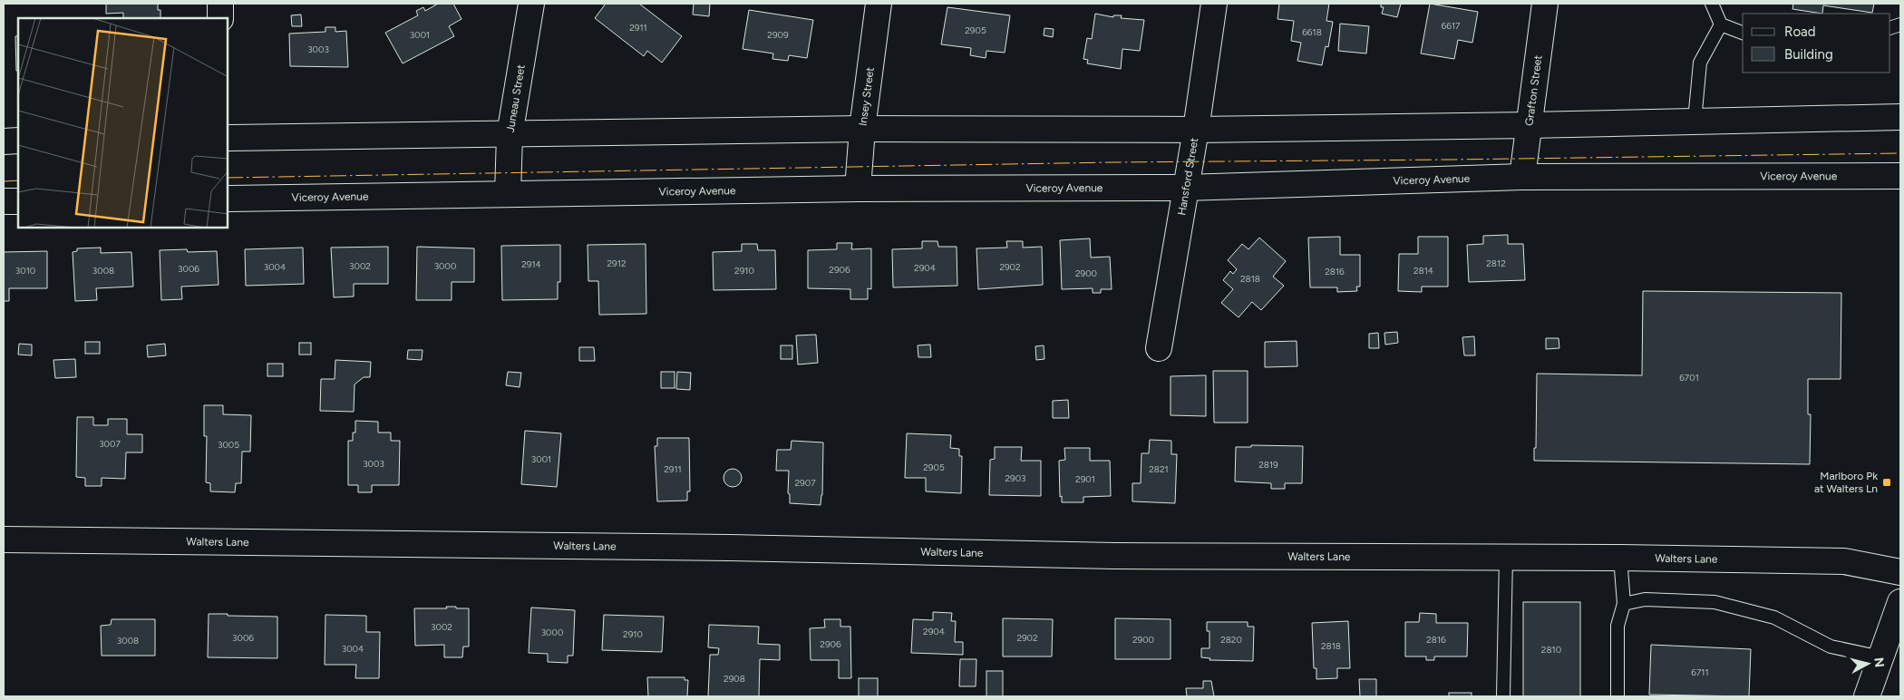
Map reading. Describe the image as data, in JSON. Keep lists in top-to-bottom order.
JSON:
{
  "streets": {
    "street": [
      "Grafton Street",
      "Insey Street",
      "Juneau Street",
      "Hansford Street",
      "Viceroy Avenue",
      "Walters Lane"
    ]
  },
  "crossings": [
    ["Grafton Street", "Viceroy Avenue"],
    ["Insey Street", "Viceroy Avenue"],
    ["Juneau Street", "Viceroy Avenue"],
    ["Hansford Street", "Viceroy Avenue"]
  ],
  "places": {
    "transit": ["Marlboro Pk at Walters Ln"]
  },
  "house_numbers": [
    "6617",
    "2911",
    "2905",
    "6618",
    "3001",
    "2909",
    "3003",
    "2912",
    "2812",
    "2914",
    "3002",
    "3000",
    "3004",
    "2902",
    "2904",
    "3006",
    "2906",
    "3010",
    "3008",
    "2910",
    "2814",
    "2816",
    "2900",
    "2818",
    "6701",
    "3007",
    "3005",
    "3001",
    "3003",
    "2819",
    "2905",
    "2911",
    "2821",
    "2903",
    "2901",
    "2907",
    "3002",
    "2904",
    "3000",
    "2910",
    "3006",
    "2902",
    "2900",
    "2820",
    "2816",
    "3008",
    "2906",
    "2818",
    "3004",
    "2810",
    "6711",
    "2908"
  ],
  "legend": ["Road", "Building"],
  "north": "right"
}
